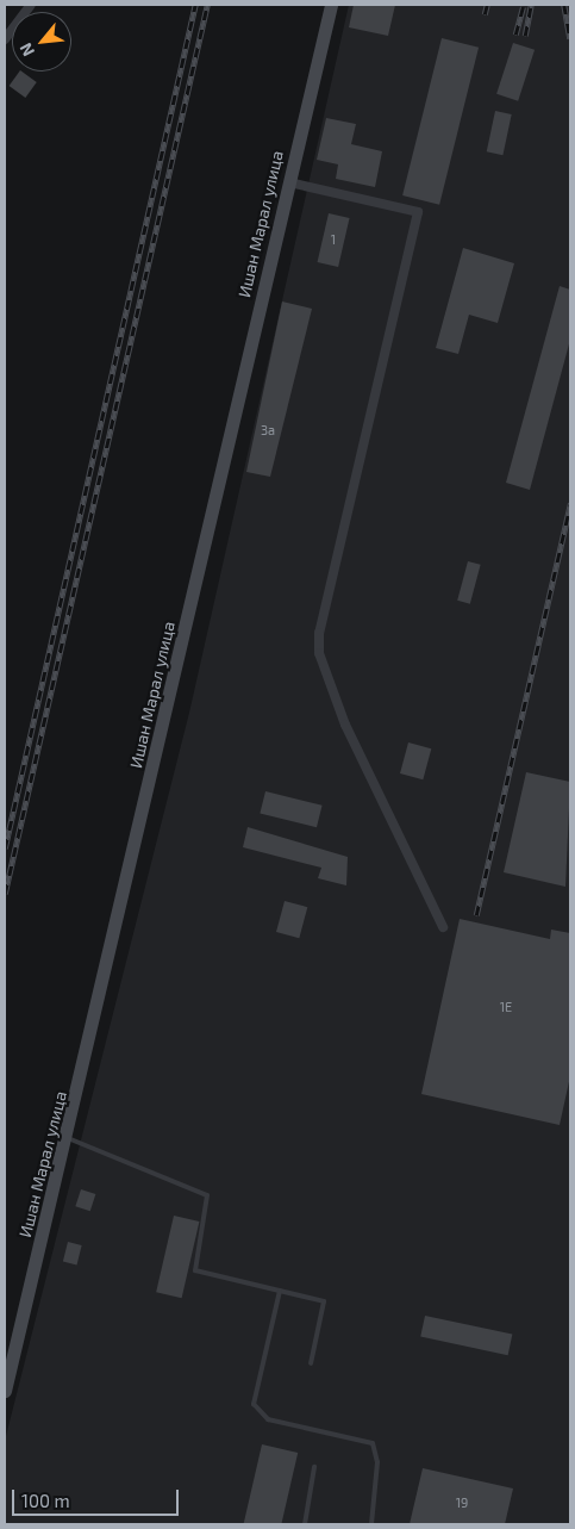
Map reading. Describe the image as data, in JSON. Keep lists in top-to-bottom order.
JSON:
{
  "streets": {
    "main road": ["Ишан Марал улица"]
  },
  "house_numbers": [
    "1",
    "3а",
    "1Е",
    "19"
  ],
  "scale_bar": "100 m",
  "north": "bottom left"
}
